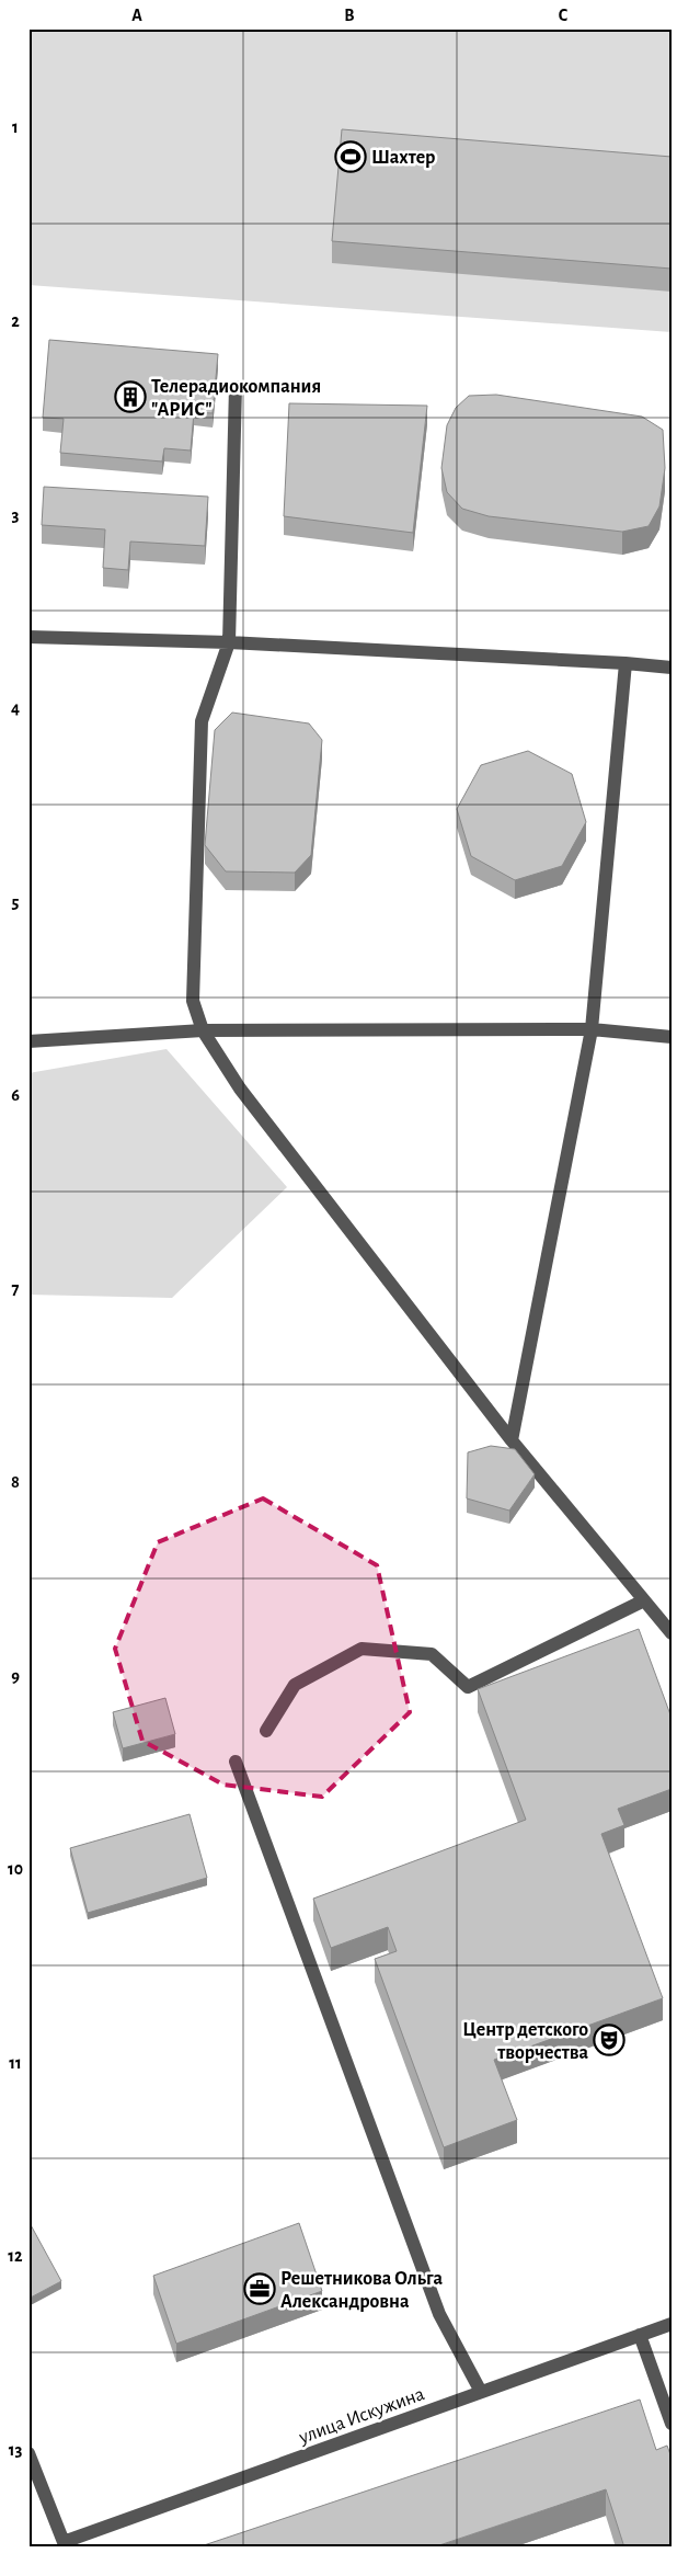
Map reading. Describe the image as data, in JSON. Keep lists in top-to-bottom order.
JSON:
{
  "streets": {
    "street": ["улица Искужина"]
  },
  "places": {
    "sports": ["Шахтер"],
    "building": ["Телерадиокомпания \"АРИС\""],
    "theatre": ["Центр детского творчества"],
    "office": ["Решетникова Ольга Александровна"]
  },
  "grid": {
    "columns": ["A", "B", "C"],
    "rows": [
      "1",
      "2",
      "3",
      "4",
      "5",
      "6",
      "7",
      "8",
      "9",
      "10",
      "11",
      "12",
      "13"
    ]
  }
}
